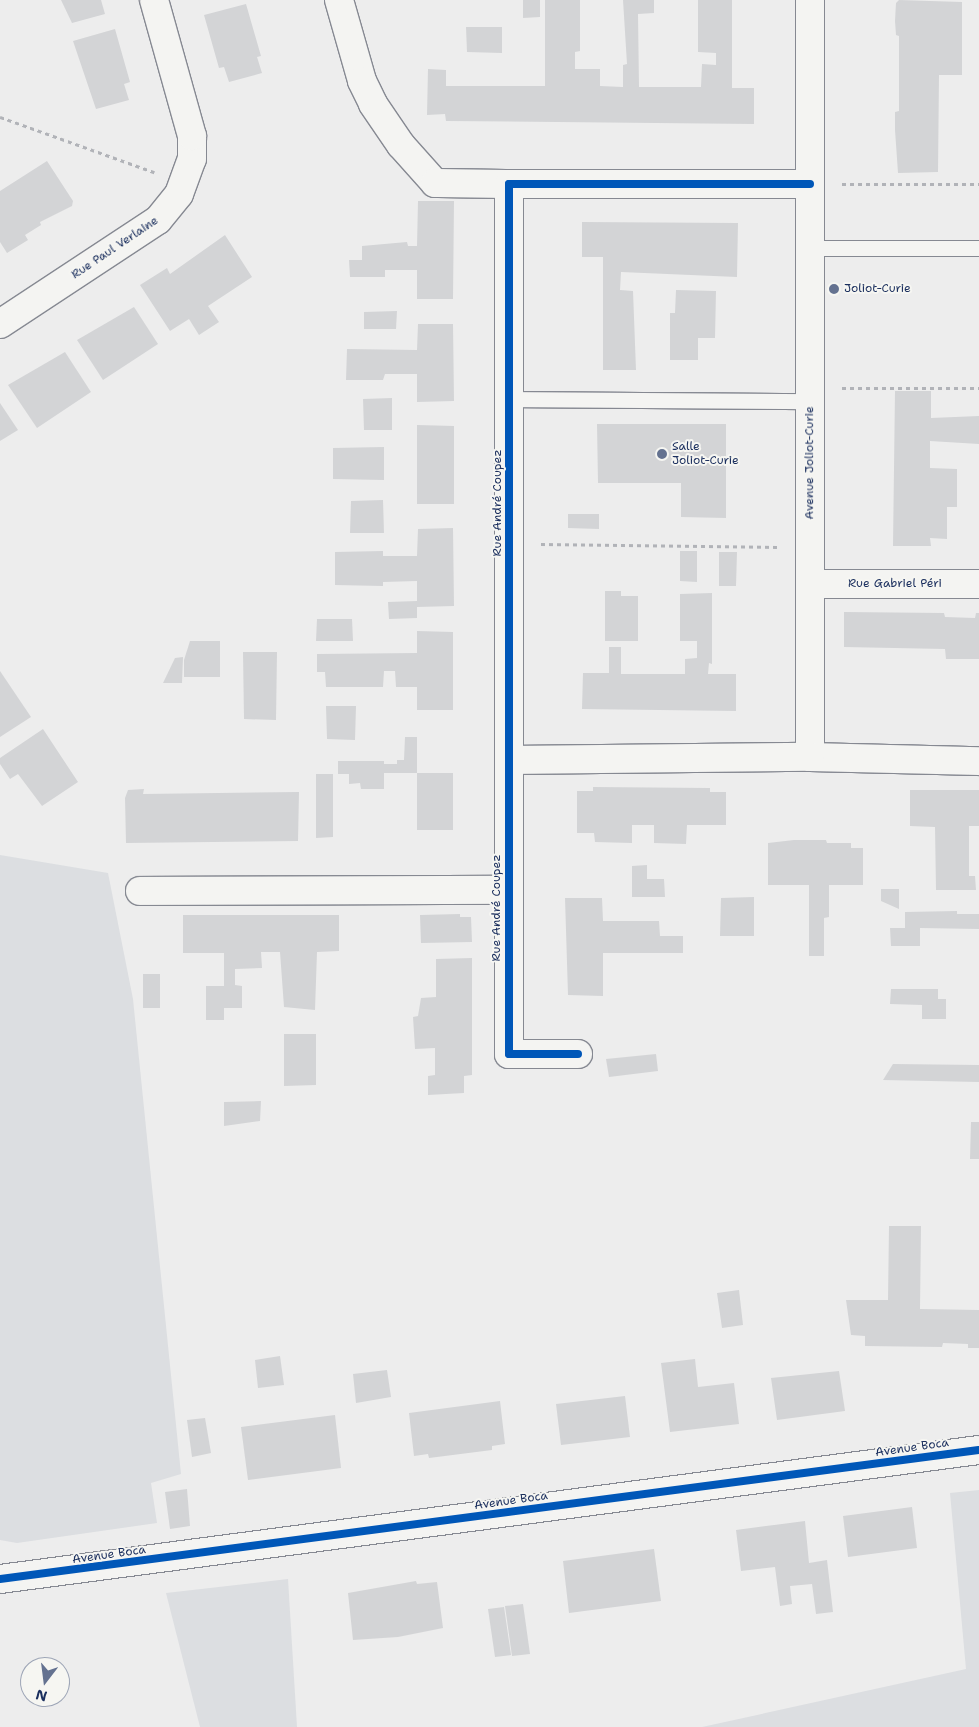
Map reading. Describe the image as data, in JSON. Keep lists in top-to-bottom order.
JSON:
{
  "streets": {
    "street": [
      "Rue Paul Verlaine",
      "Avenue Joliot-Curie",
      "Rue André Coupez",
      "Rue Gabriel Péri",
      "Avenue Boca"
    ]
  },
  "crossings": [
    ["Avenue Joliot-Curie", "Rue Gabriel Péri"]
  ],
  "places": ["Joliot-Curie", "Salle Joliot-Curie"],
  "north": "bottom"
}
